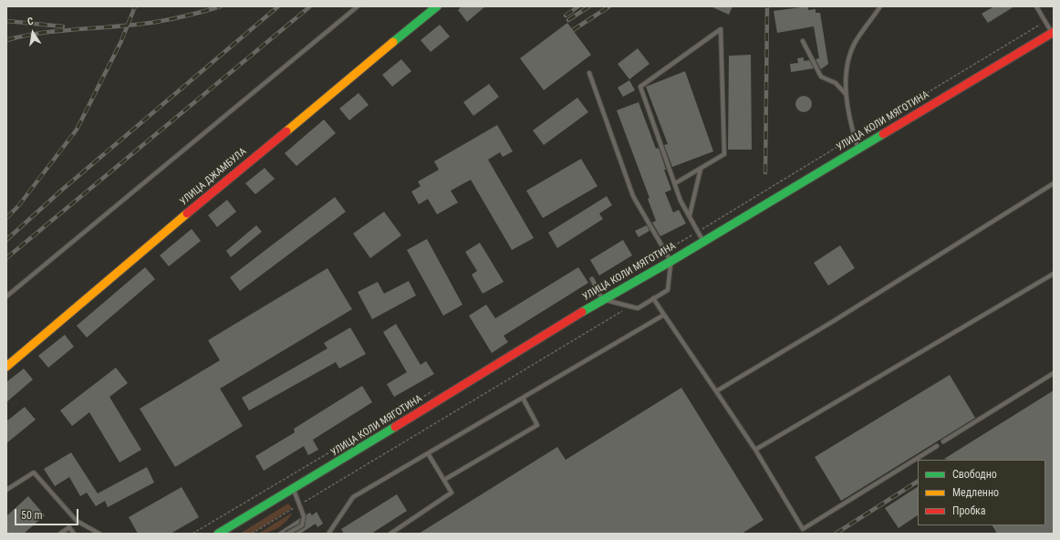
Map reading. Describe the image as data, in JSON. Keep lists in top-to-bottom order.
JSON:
{
  "streets": {
    "main road": ["УЛИЦА КОЛИ МЯГОТИНА", "УЛИЦА ДЖАМБУЛА"]
  },
  "legend": ["Свободно", "Медленно", "Пробка"],
  "scale_bar": "50 m",
  "north": "top"
}
